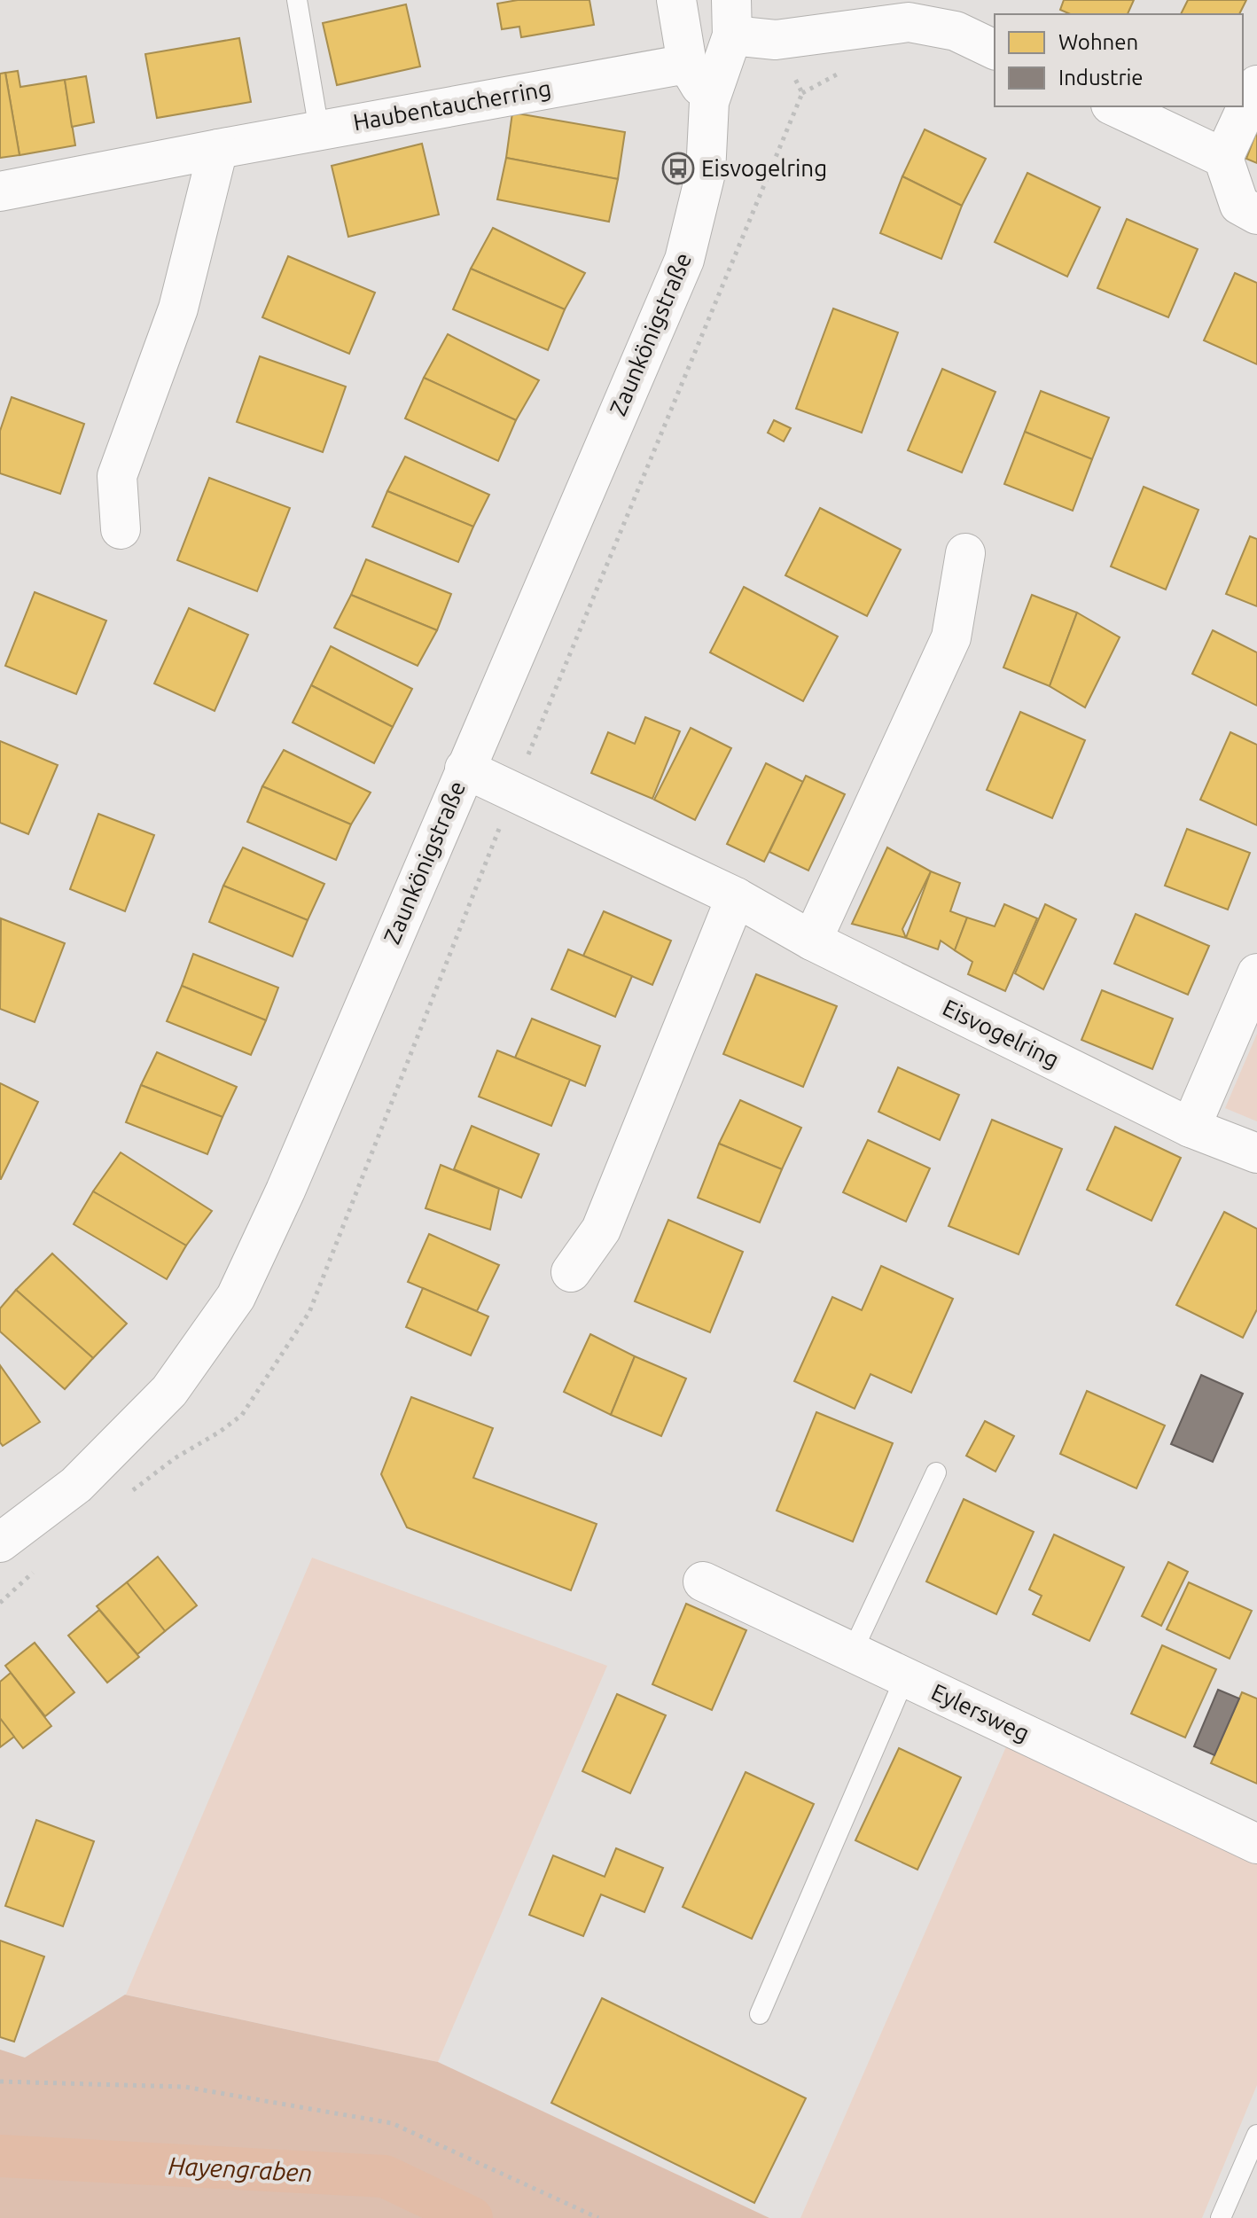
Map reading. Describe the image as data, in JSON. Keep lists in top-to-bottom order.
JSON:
{
  "streets": {
    "street": [
      "Haubentaucherring",
      "Zaunkönigstraße",
      "Eisvogelring",
      "Eylersweg"
    ]
  },
  "crossings": [
    ["Zaunkönigstraße", "Eisvogelring"]
  ],
  "water": ["Hayengraben"],
  "places": {
    "bus stop": ["Eisvogelring"]
  },
  "legend": ["Wohnen", "Industrie"]
}
